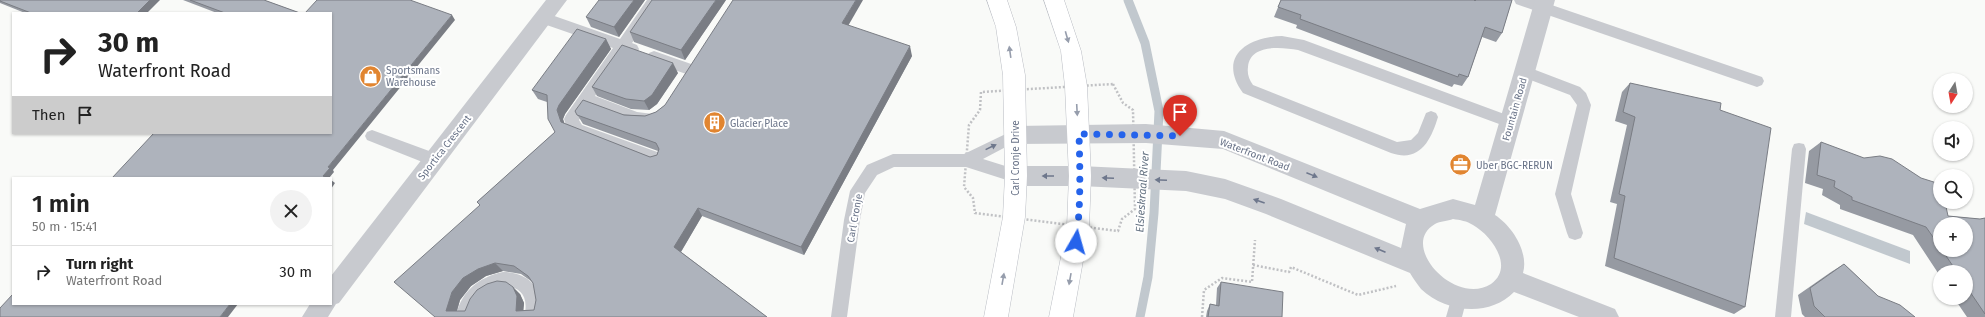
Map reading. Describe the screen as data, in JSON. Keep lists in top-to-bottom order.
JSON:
{
  "streets": {
    "main road": ["Carl Cronje Drive"],
    "street": ["Fountain Road", "Sportica Crescent", "Waterfront Road"],
    "lane": ["Carl Cronje"]
  },
  "crossings": [
    ["Fountain Road", "Waterfront Road"],
    ["Waterfront Road", "Carl Cronje Drive"],
    ["Waterfront Road", "Carl Cronje"],
    ["Carl Cronje Drive", "Carl Cronje"]
  ],
  "water": ["Elsieskraal River"],
  "places": {
    "shop": ["Sportsmans Warehouse"],
    "building": ["Glacier Place"],
    "office": ["Uber BGC-RERUN"]
  },
  "north": "bottom",
  "page": {
    "turn": ["30 m", "Waterfront Road"],
    "map_buttons": ["+", "−"],
    "then": "Then",
    "heading": ["1 min", "50 m · 15:41"],
    "list": [
      {
        "name": "Turn right",
        "note": "Waterfront Road",
        "value": "30 m"
      }
    ]
  }
}
